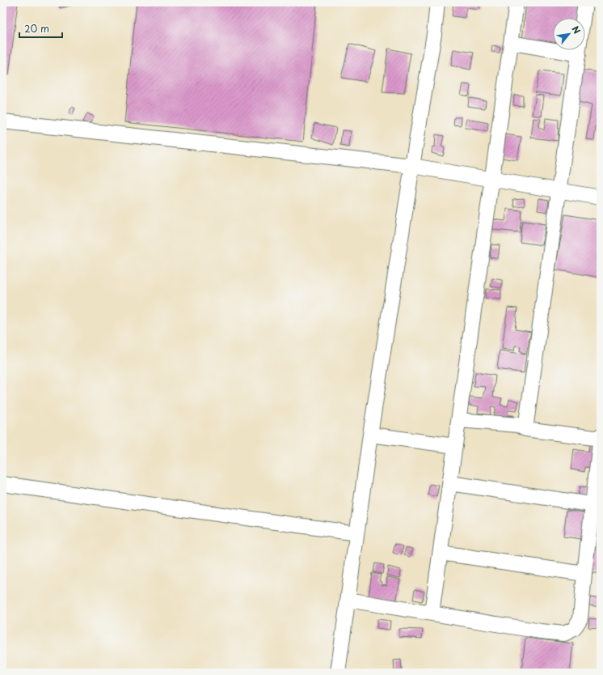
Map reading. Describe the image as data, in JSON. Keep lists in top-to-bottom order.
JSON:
{
  "scale_bar": "20 m",
  "north": "top right"
}
